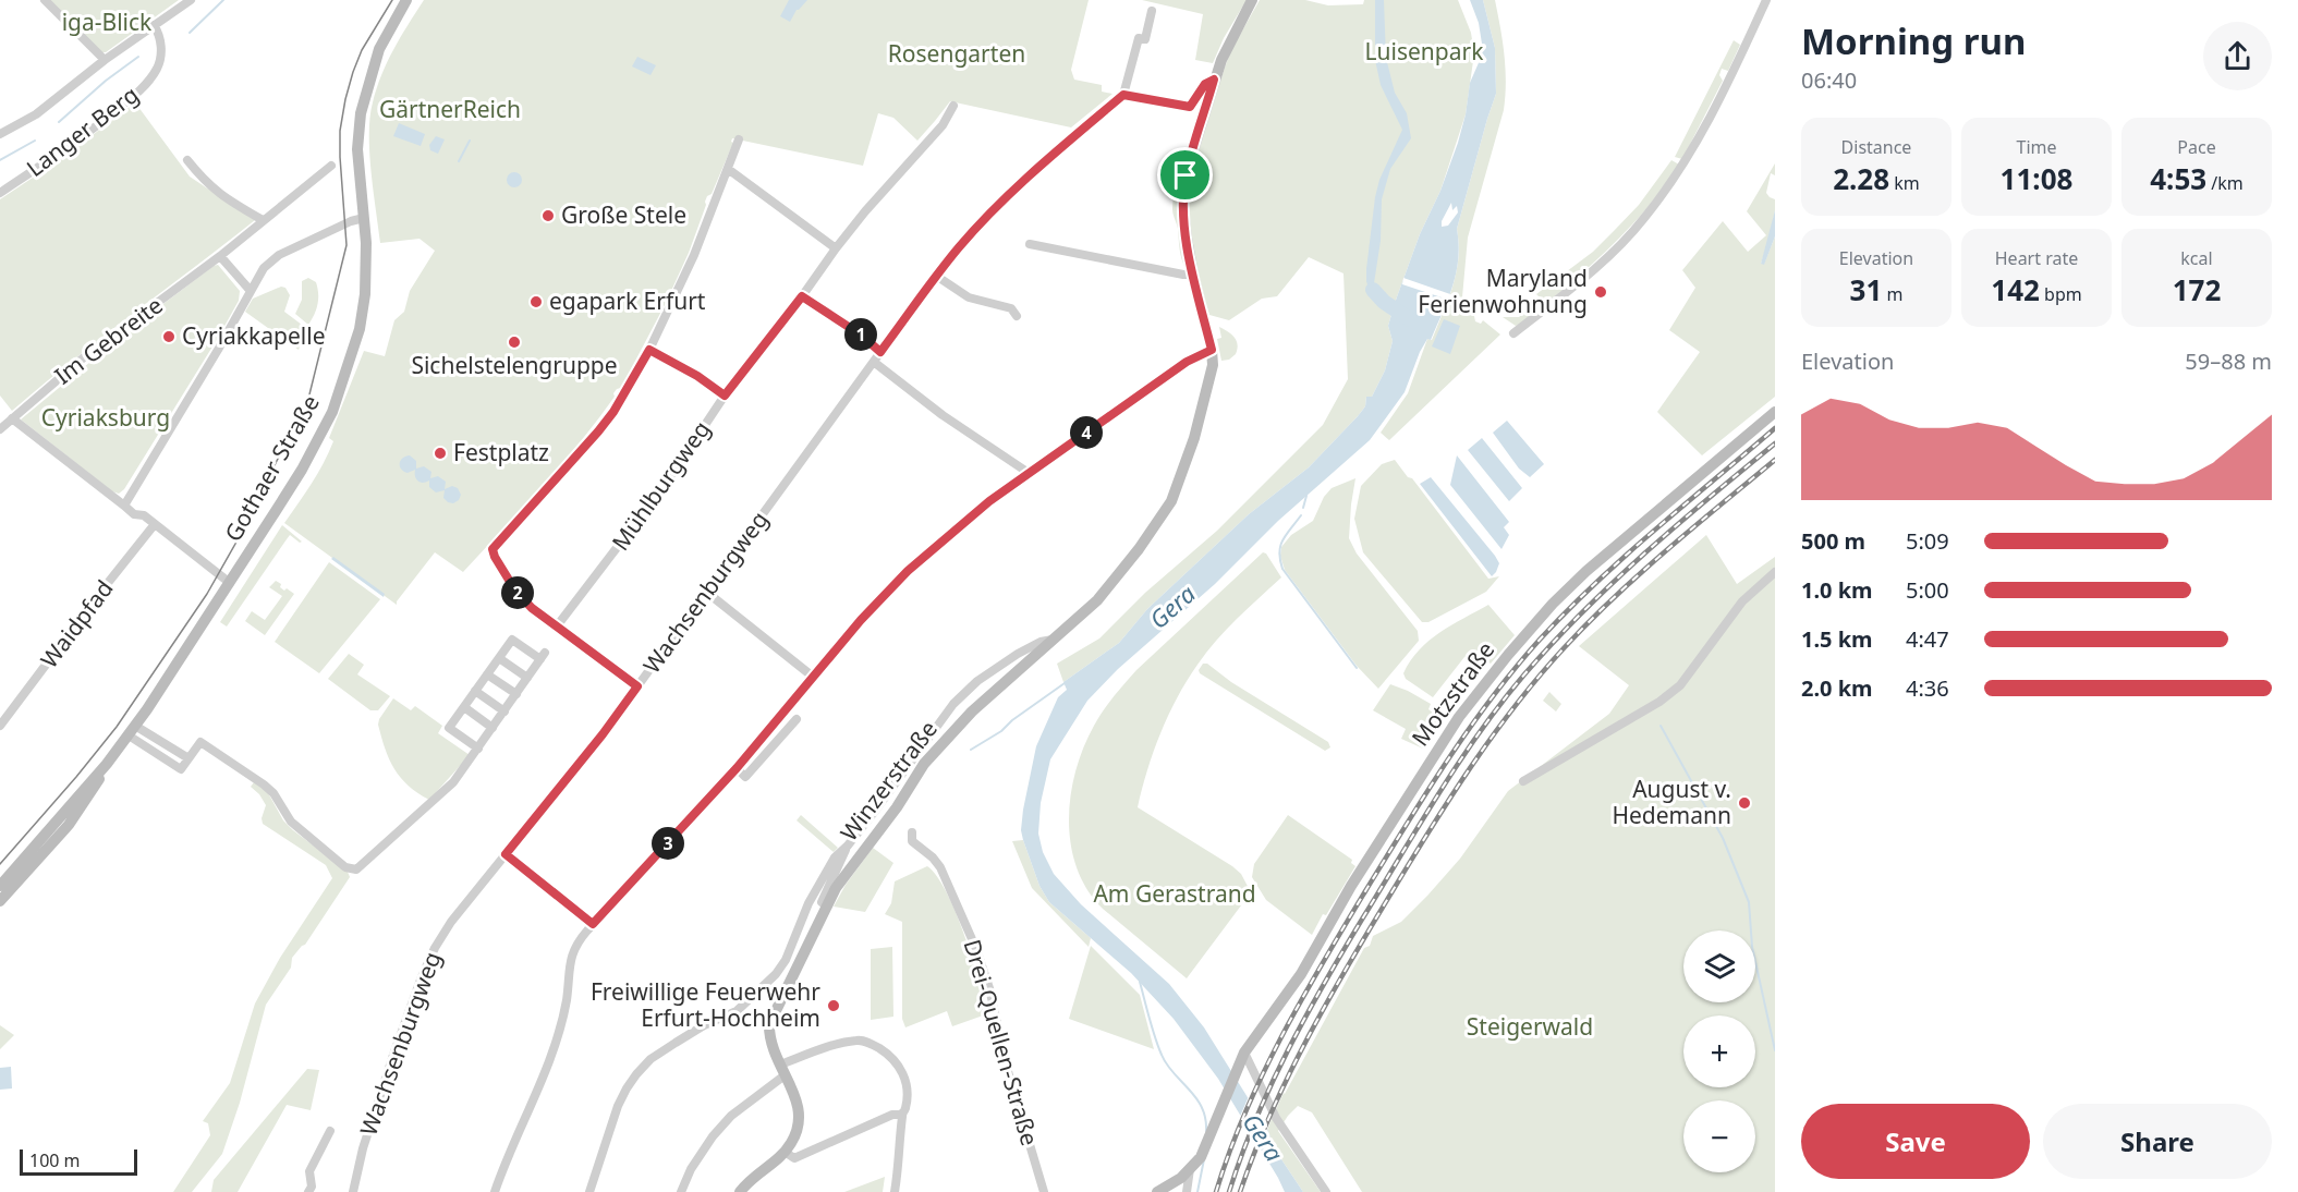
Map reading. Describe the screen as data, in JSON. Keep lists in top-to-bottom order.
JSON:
{
  "streets": {
    "street": [
      "Langer Berg",
      "Im Gebreite",
      "Gothaer Straße",
      "Mühlburgweg",
      "Wachsenburgweg",
      "Waidpfad",
      "Motzstraße",
      "Winzerstraße",
      "Drei-Quellen-Straße"
    ]
  },
  "crossings": [
    ["Gothaer Straße", "Waidpfad"]
  ],
  "water": ["Gera"],
  "parks": [
    "iga-Blick",
    "Luisenpark",
    "Rosengarten",
    "GärtnerReich",
    "Cyriaksburg",
    "Am Gerastrand",
    "Steigerwald"
  ],
  "places": [
    "Große Stele",
    "Maryland Ferienwohnung",
    "egapark Erfurt",
    "Cyriakkapelle",
    "Sichelstelengruppe",
    "Festplatz",
    "August v. Hedemann",
    "Freiwillige Feuerwehr Erfurt-Hochheim"
  ],
  "scale_bar": "100 m",
  "page": {
    "heading": ["Morning run", "06:40"],
    "stats": [
      ["Distance", "2.28 km"],
      ["Time", "11:08"],
      ["Pace", "4:53 /km"],
      ["Elevation", "31 m"],
      ["Heart rate", "142 bpm"],
      ["kcal", "172"]
    ],
    "pins": [
      "1",
      "4",
      "2",
      "3"
    ],
    "chart": ["Elevation", "59–88 m"],
    "list": [
      {
        "name": "500 m",
        "note": "5:09"
      },
      {
        "name": "1.0 km",
        "note": "5:00"
      },
      {
        "name": "1.5 km",
        "note": "4:47"
      },
      {
        "name": "2.0 km",
        "note": "4:36"
      }
    ],
    "map_buttons": ["+", "−"],
    "buttons": ["Save", "Share"],
    "scale": "100 m"
  }
}
